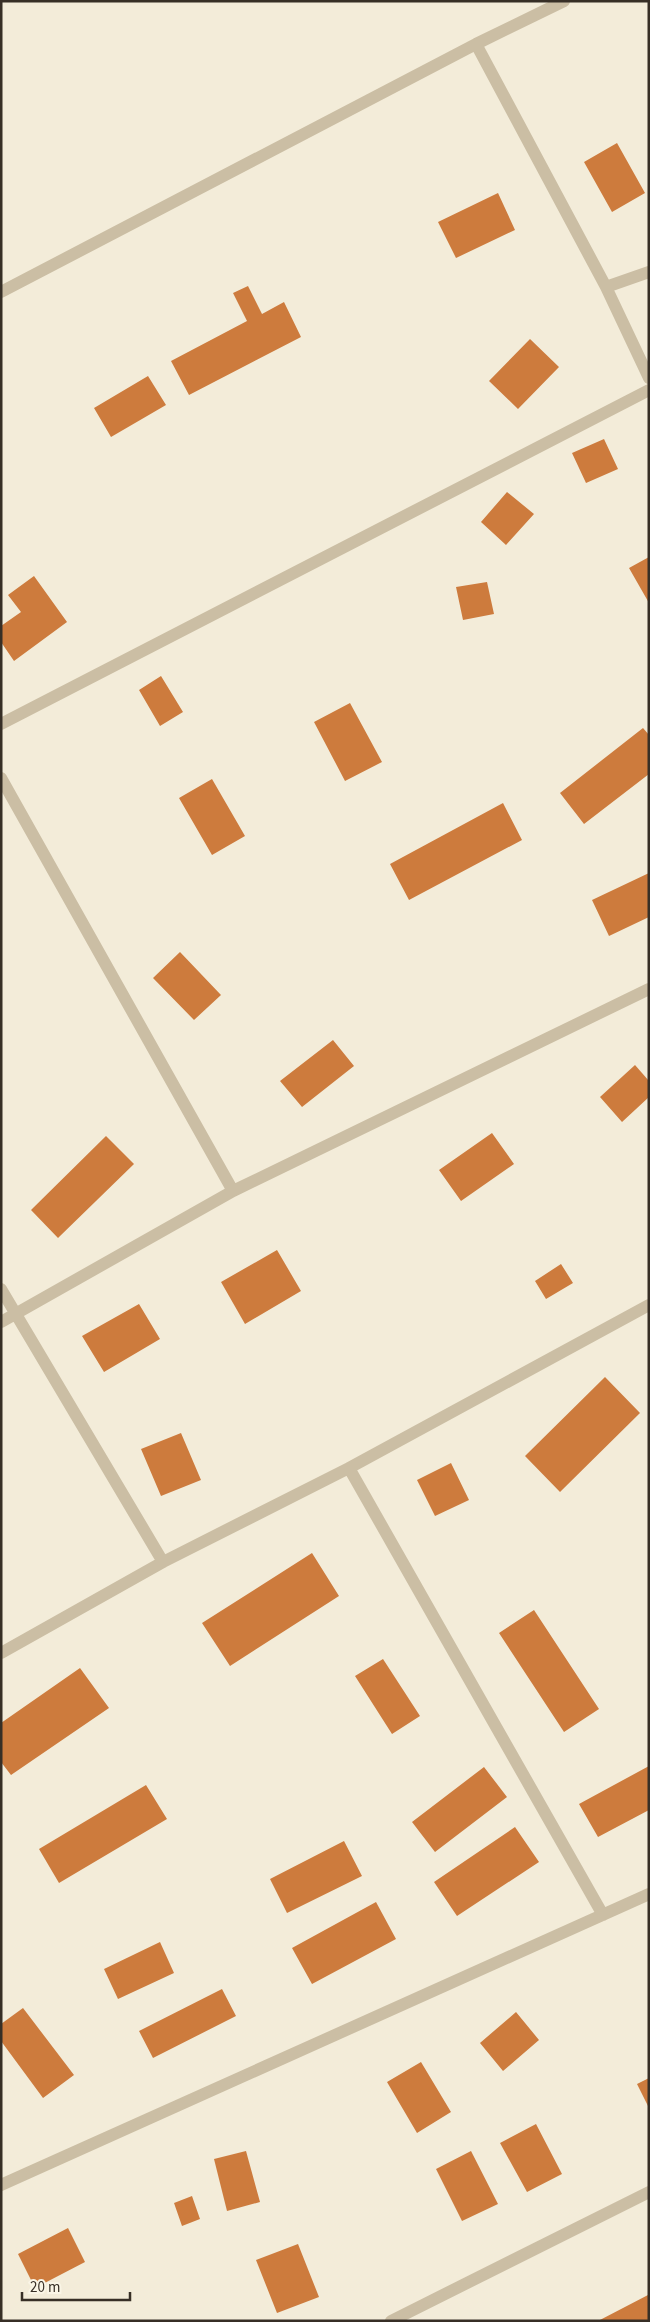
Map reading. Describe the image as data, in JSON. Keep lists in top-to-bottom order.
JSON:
{
  "scale_bar": "20 m"
}
